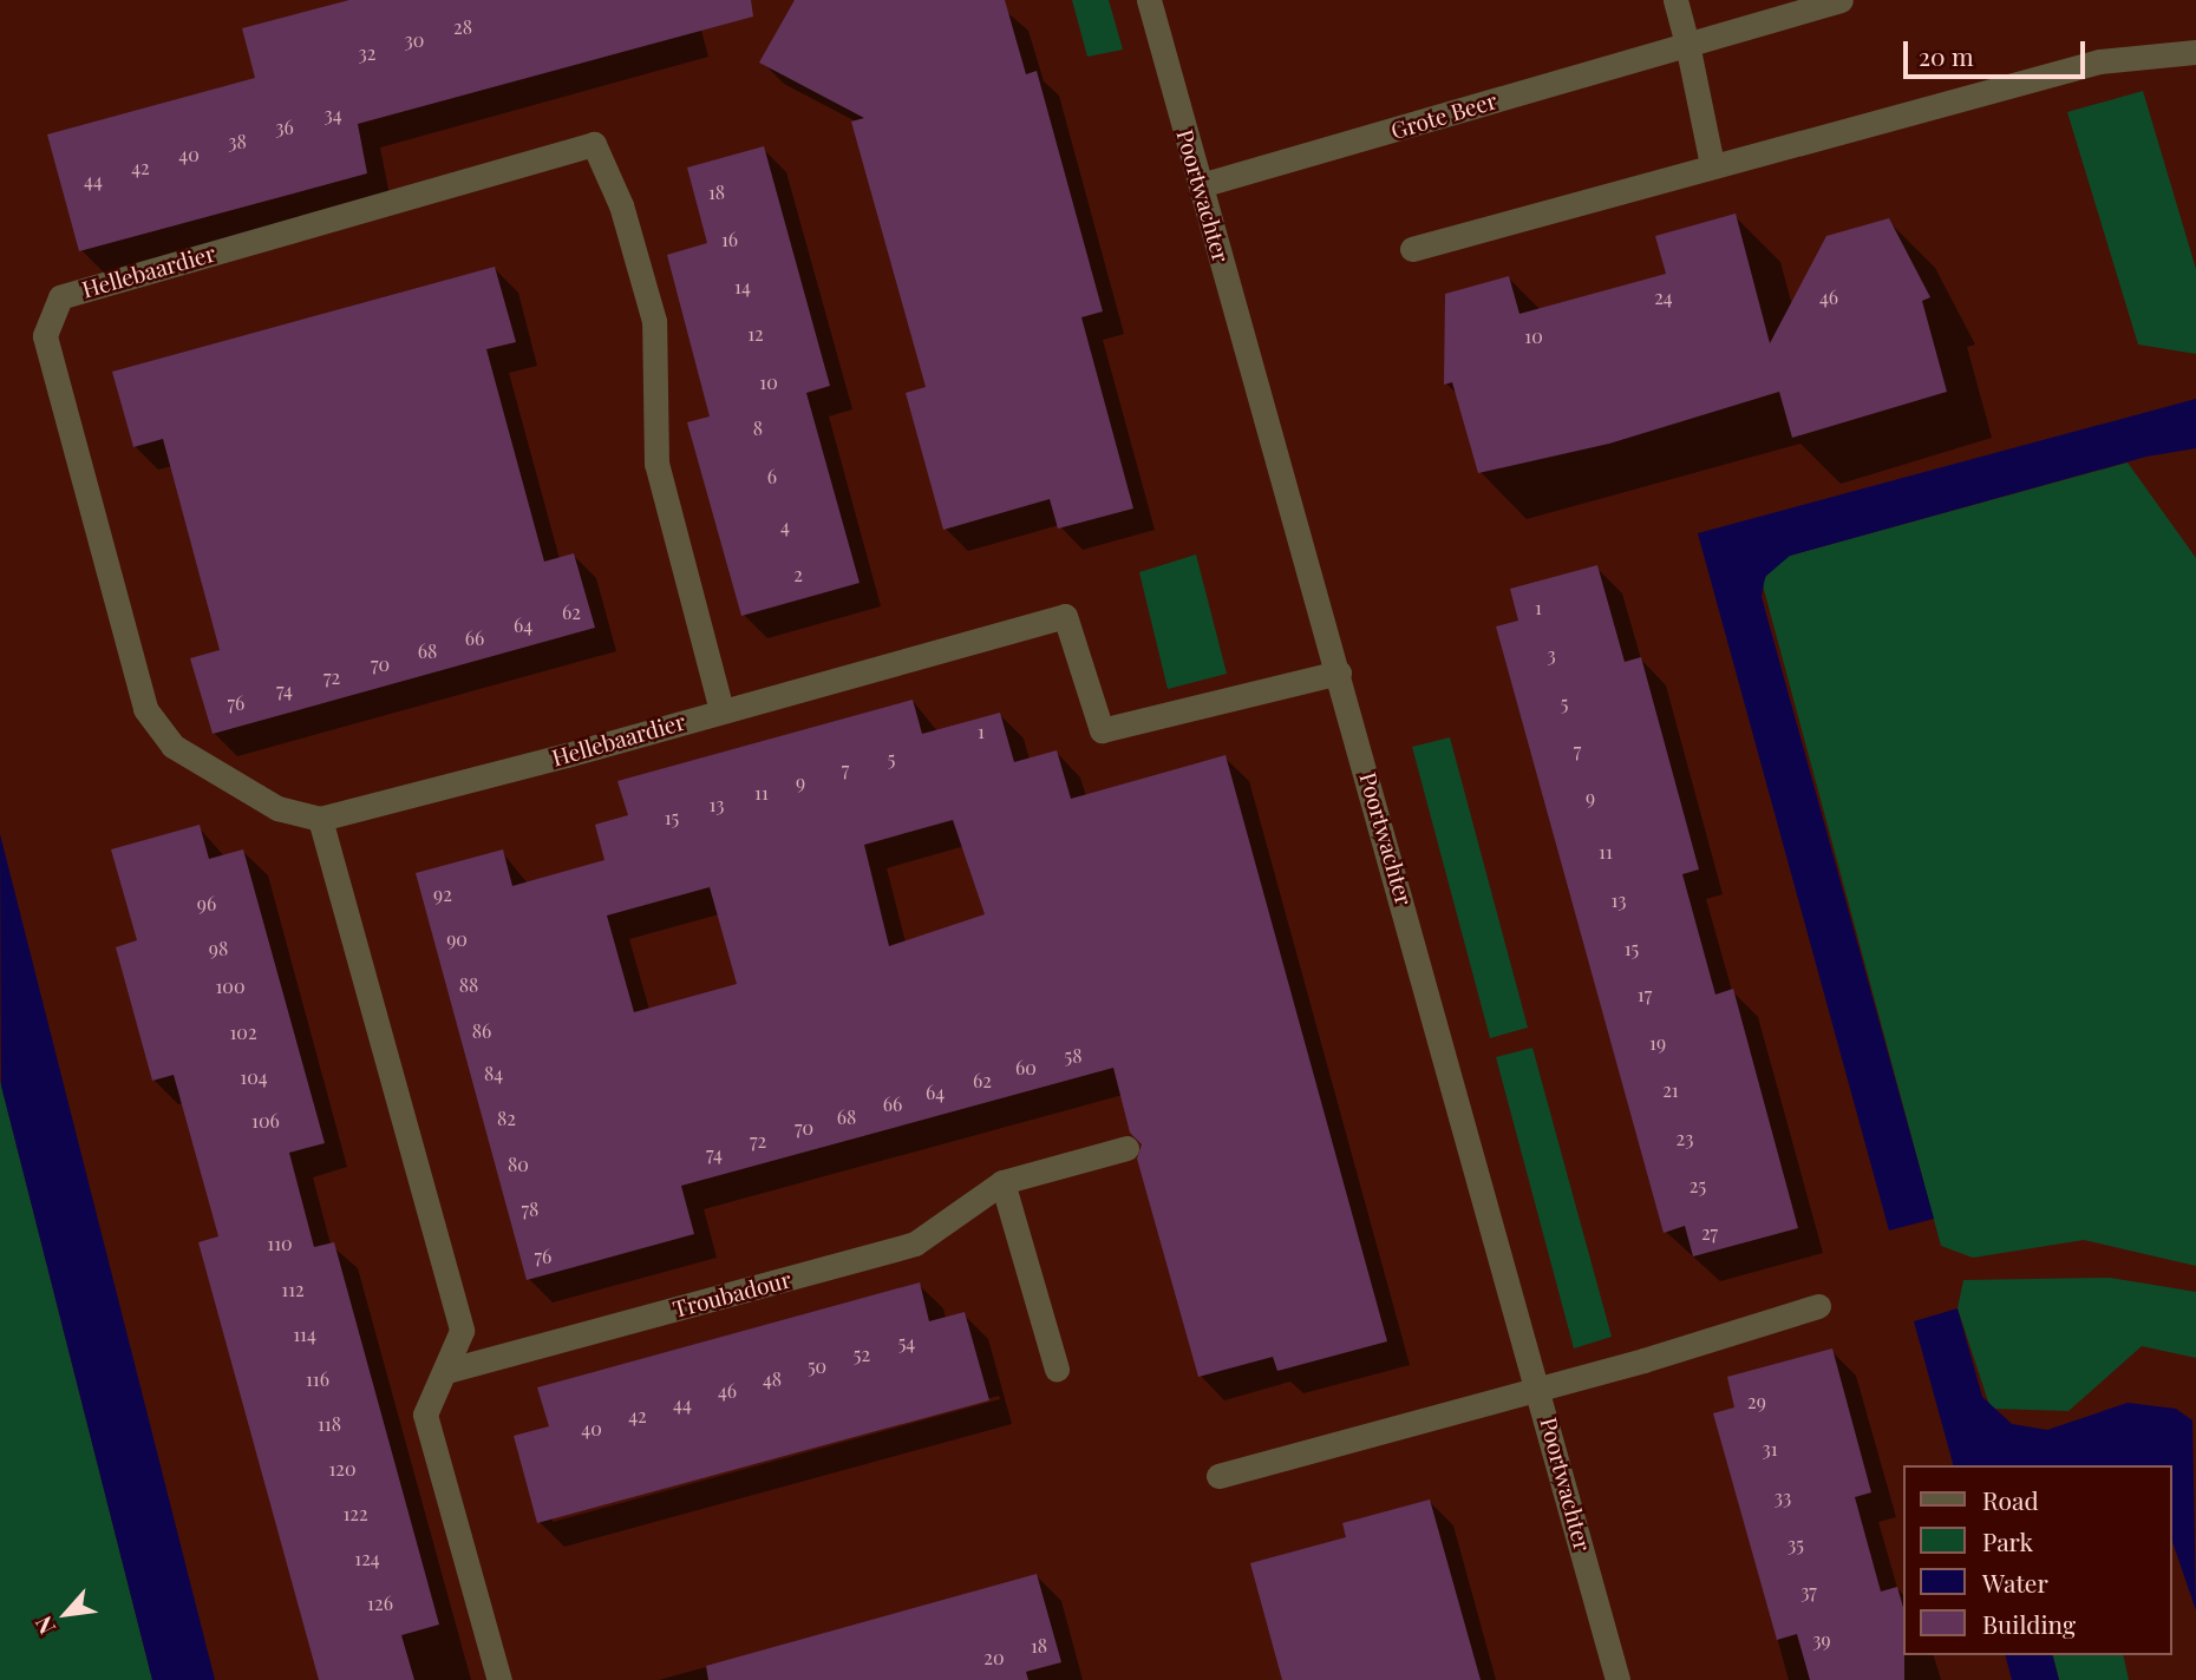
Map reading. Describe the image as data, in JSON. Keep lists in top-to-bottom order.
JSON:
{
  "streets": {
    "street": [
      "Grote Beer",
      "Poortwachter",
      "Hellebaardier",
      "Troubadour"
    ]
  },
  "crossings": [
    ["Grote Beer", "Poortwachter"],
    ["Poortwachter", "Hellebaardier"]
  ],
  "house_numbers": [
    "28",
    "30",
    "32",
    "34",
    "36",
    "38",
    "40",
    "42",
    "44",
    "18",
    "16",
    "14",
    "24",
    "46",
    "12",
    "10",
    "10",
    "8",
    "6",
    "4",
    "2",
    "1",
    "62",
    "64",
    "66",
    "68",
    "3",
    "70",
    "72",
    "74",
    "76",
    "5",
    "1",
    "7",
    "5",
    "7",
    "9",
    "11",
    "9",
    "13",
    "15",
    "11",
    "92",
    "13",
    "96",
    "90",
    "98",
    "15",
    "88",
    "100",
    "17",
    "86",
    "102",
    "19",
    "58",
    "60",
    "84",
    "104",
    "62",
    "21",
    "64",
    "66",
    "68",
    "82",
    "106",
    "70",
    "23",
    "72",
    "74",
    "80",
    "25",
    "78",
    "27",
    "110",
    "76",
    "112",
    "114",
    "54",
    "52",
    "50",
    "116",
    "48",
    "46",
    "29",
    "44",
    "42",
    "118",
    "40",
    "31",
    "120",
    "33",
    "122",
    "35",
    "124",
    "37",
    "126",
    "39",
    "18",
    "20"
  ],
  "legend": [
    "Road",
    "Park",
    "Water",
    "Building"
  ],
  "scale_bar": "20 m",
  "north": "bottom left"
}
